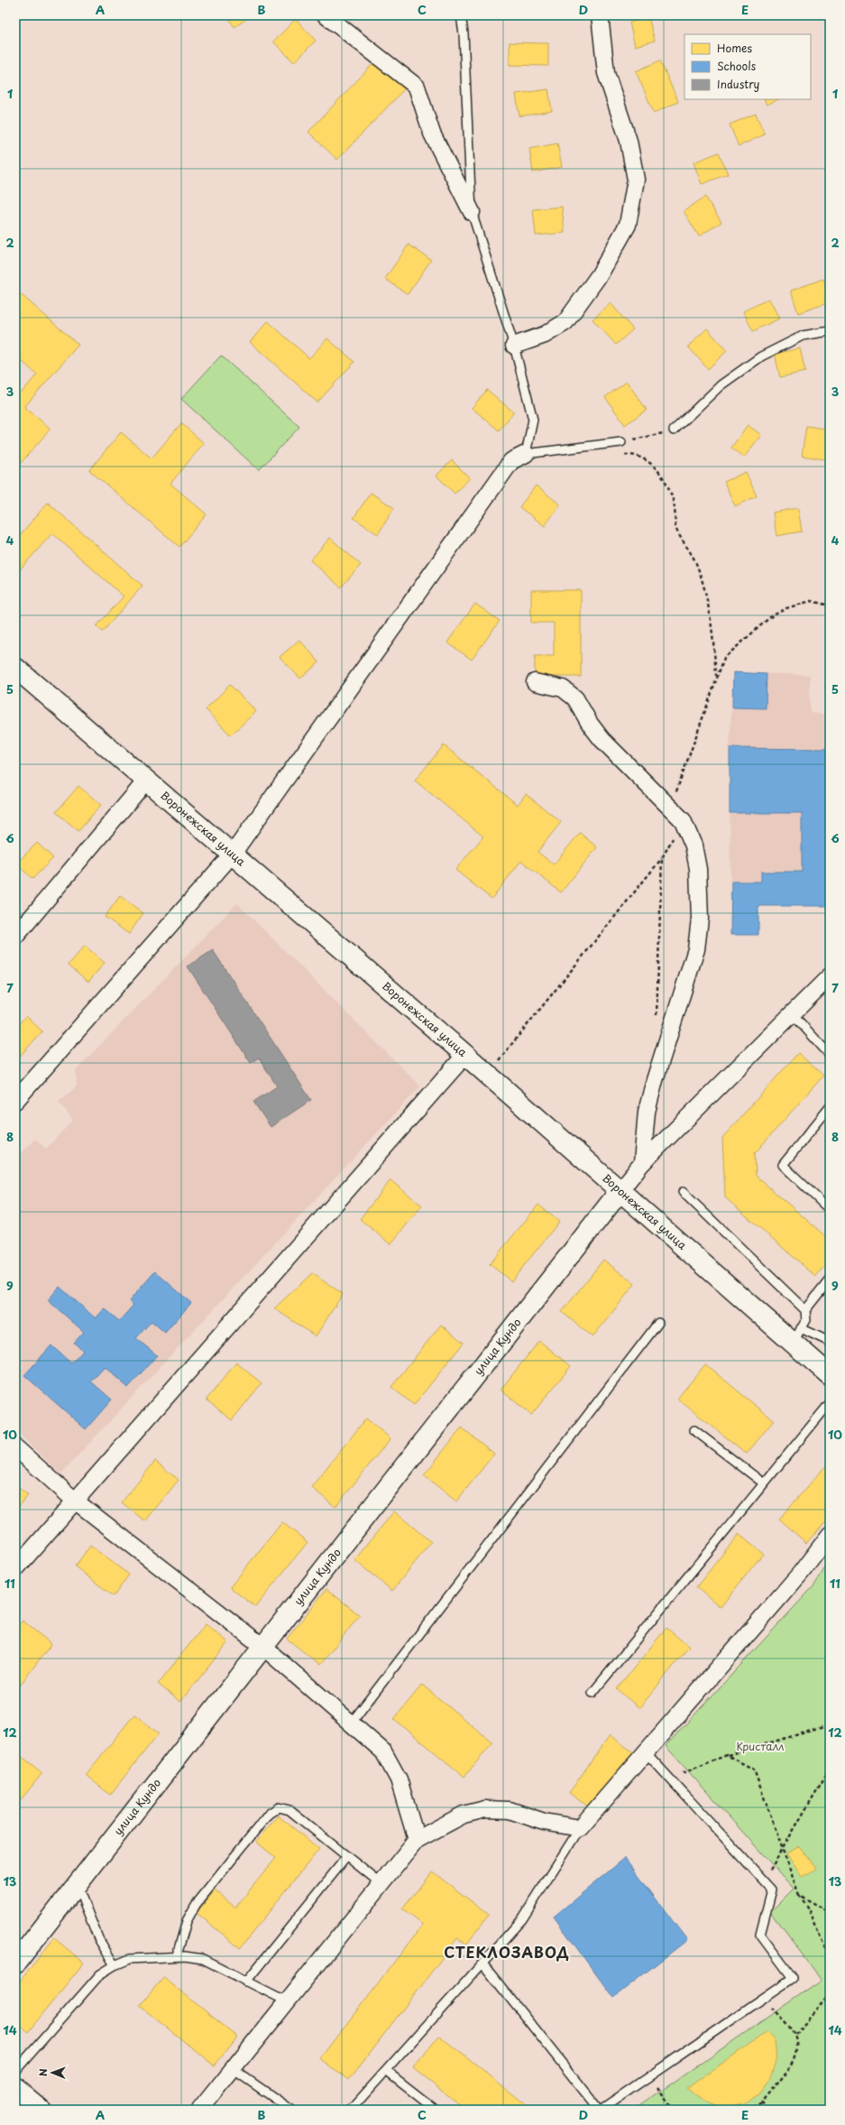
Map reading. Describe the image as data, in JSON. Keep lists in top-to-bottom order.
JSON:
{
  "streets": {
    "street": ["Воронежская улица", "улица Кундо"]
  },
  "crossings": [
    ["Воронежская улица", "улица Кундо"]
  ],
  "districts": ["СТЕКЛОЗАВОД"],
  "parks": ["Кристалл"],
  "legend": ["Homes", "Schools", "Industry"],
  "north": "left",
  "grid": {
    "columns": [
      "A",
      "B",
      "C",
      "D",
      "E"
    ],
    "rows": [
      "1",
      "2",
      "3",
      "4",
      "5",
      "6",
      "7",
      "8",
      "9",
      "10",
      "11",
      "12",
      "13",
      "14"
    ]
  }
}
